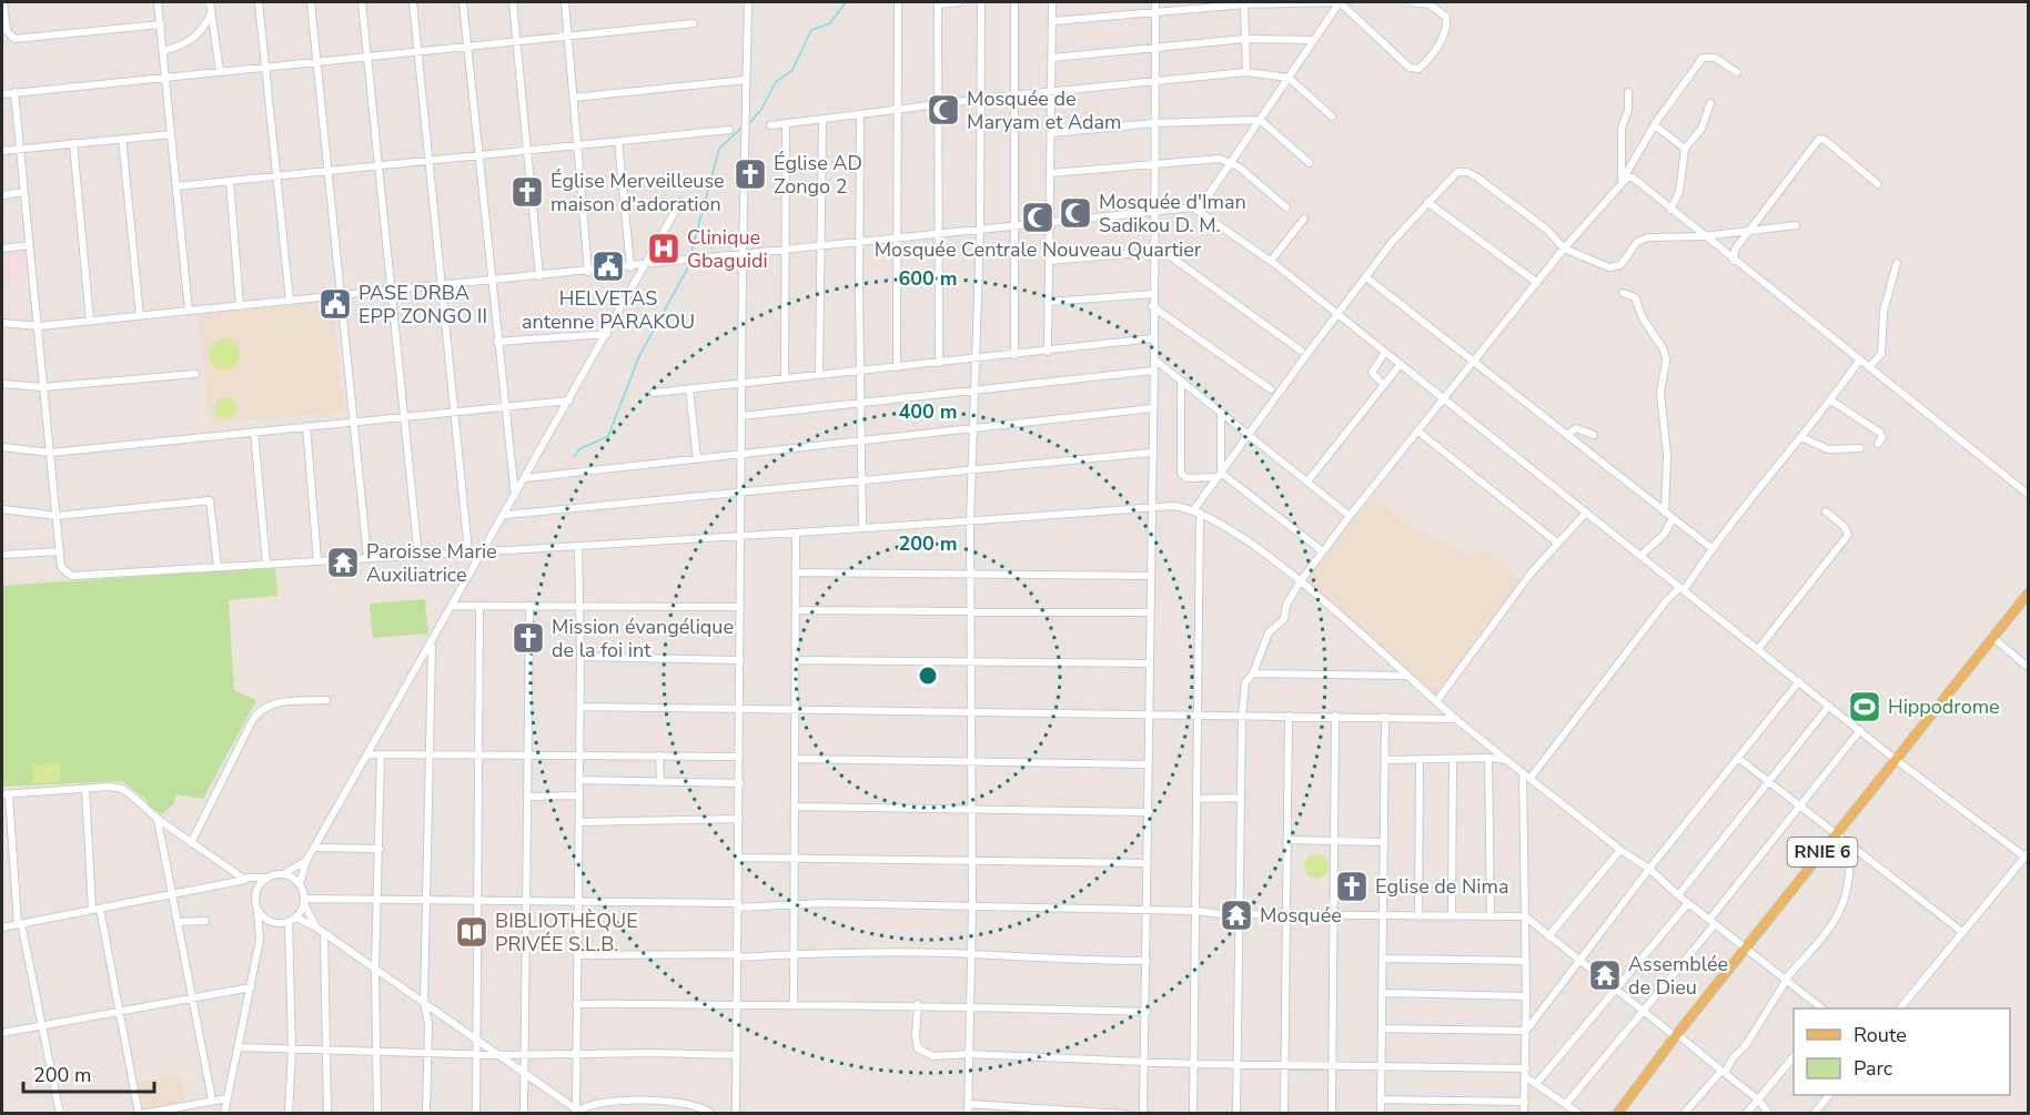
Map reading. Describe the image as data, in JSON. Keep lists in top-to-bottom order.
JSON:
{
  "streets": {
    "main road": ["RNIE 6"]
  },
  "places": {
    "mosque": ["Mosquée de Maryam et Adam", "Mosquée d'Iman Sadikou D. M.", "Mosquée Centrale Nouveau Quartier"],
    "church": [
      "Église AD Zongo 2",
      "Église Merveilleuse maison d'adoration",
      "Mission évangélique de la foi int",
      "Eglise de Nima"
    ],
    "hospital": ["Clinique Gbaguidi"],
    "public building": ["HELVETAS antenne PARAKOU", "PASE DRBA EPP ZONGO II"],
    "temple": ["Paroisse Marie Auxiliatrice", "Mosquée", "Assemblée de Dieu"],
    "sports": ["Hippodrome"],
    "library": ["BIBLIOTHÈQUE PRIVÉE S.L.B."]
  },
  "legend": ["Route", "Parc"],
  "scale_bar": "200 m",
  "rings": ["600 m", "400 m", "200 m"]
}
